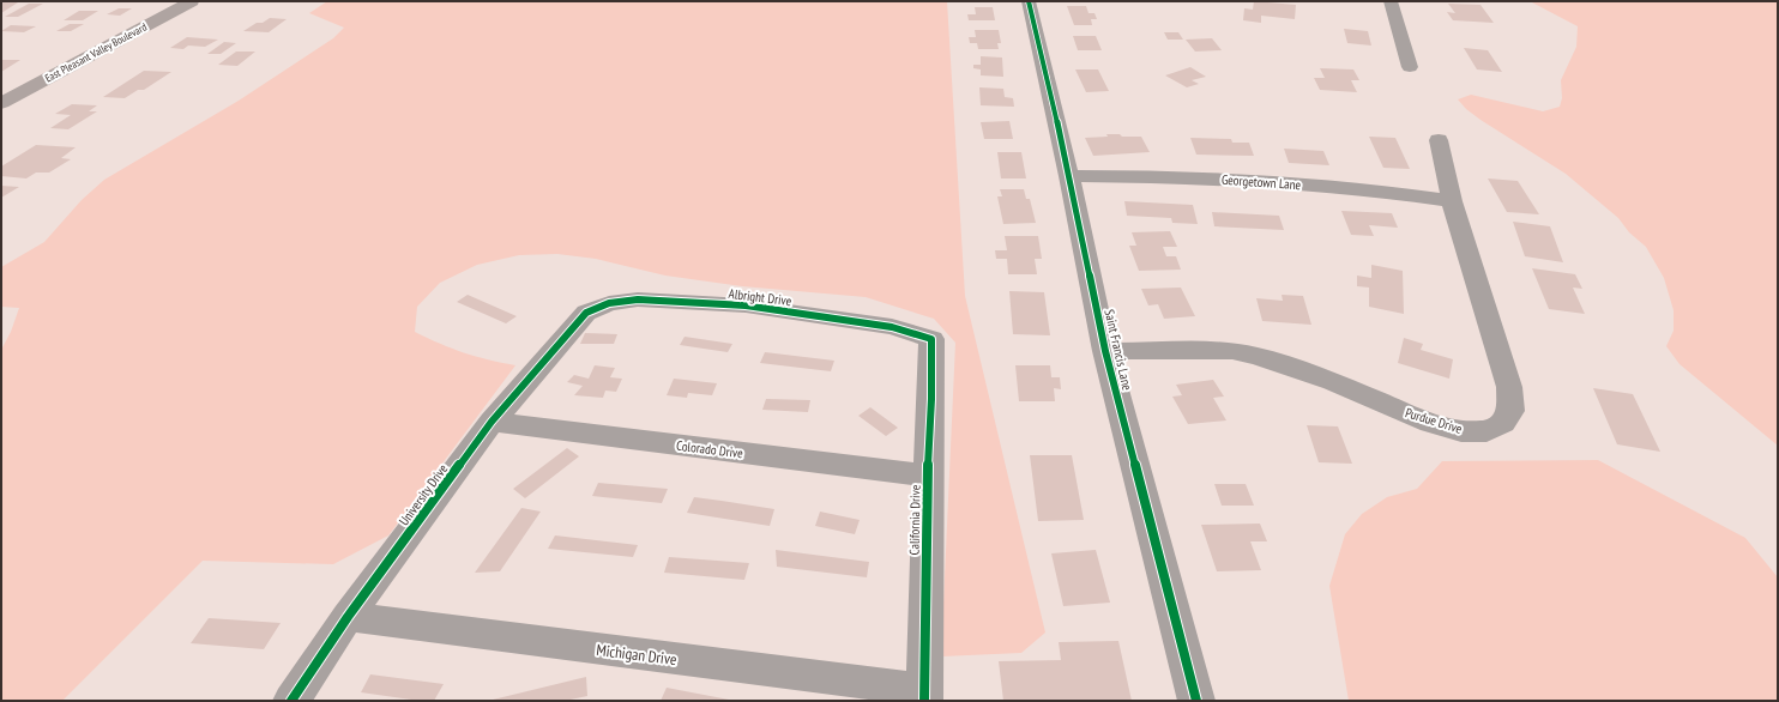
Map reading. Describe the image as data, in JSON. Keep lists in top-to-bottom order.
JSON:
{
  "streets": {
    "main road": ["East Pleasant Valley Boulevard"],
    "street": [
      "Georgetown Lane",
      "Albright Drive",
      "Saint Francis Lane",
      "Purdue Drive",
      "Colorado Drive",
      "University Drive",
      "California Drive",
      "Michigan Drive"
    ]
  },
  "crossings": [
    ["Georgetown Lane", "Saint Francis Lane"],
    ["Georgetown Lane", "Purdue Drive"],
    ["Albright Drive", "University Drive"],
    ["Albright Drive", "California Drive"],
    ["Saint Francis Lane", "Purdue Drive"],
    ["Colorado Drive", "University Drive"],
    ["Colorado Drive", "California Drive"],
    ["University Drive", "Michigan Drive"],
    ["California Drive", "Michigan Drive"]
  ]
}
